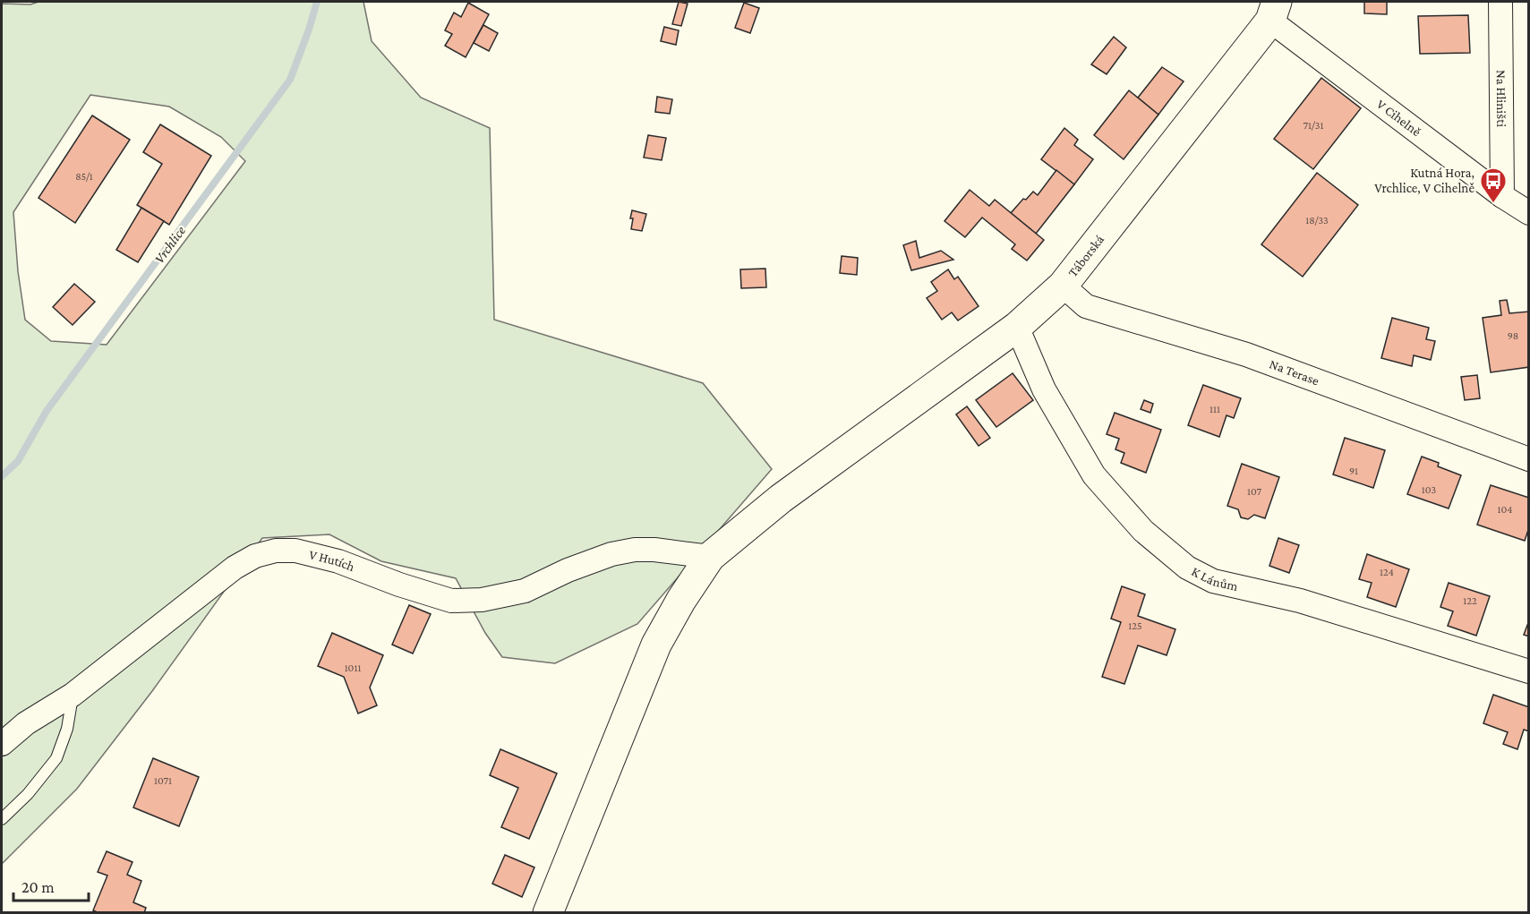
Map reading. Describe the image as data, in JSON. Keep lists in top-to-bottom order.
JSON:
{
  "streets": {
    "street": [
      "Na Hliništi",
      "V Cihelně",
      "Táborská",
      "Na Terase",
      "V Hutích",
      "K Lánům"
    ]
  },
  "crossings": [
    ["Na Hliništi", "V Cihelně"],
    ["V Cihelně", "Táborská"],
    ["Táborská", "Na Terase"],
    ["Táborská", "V Hutích"],
    ["Táborská", "K Lánům"]
  ],
  "water": ["Vrchlice"],
  "places": {
    "bus stop": ["Kutná Hora, Vrchlice, V Cihelně"]
  },
  "house_numbers": [
    "71/31",
    "85/1",
    "18/33",
    "98",
    "111",
    "91",
    "103",
    "107",
    "104",
    "124",
    "122",
    "125",
    "1011",
    "1071"
  ],
  "scale_bar": "20 m"
}
